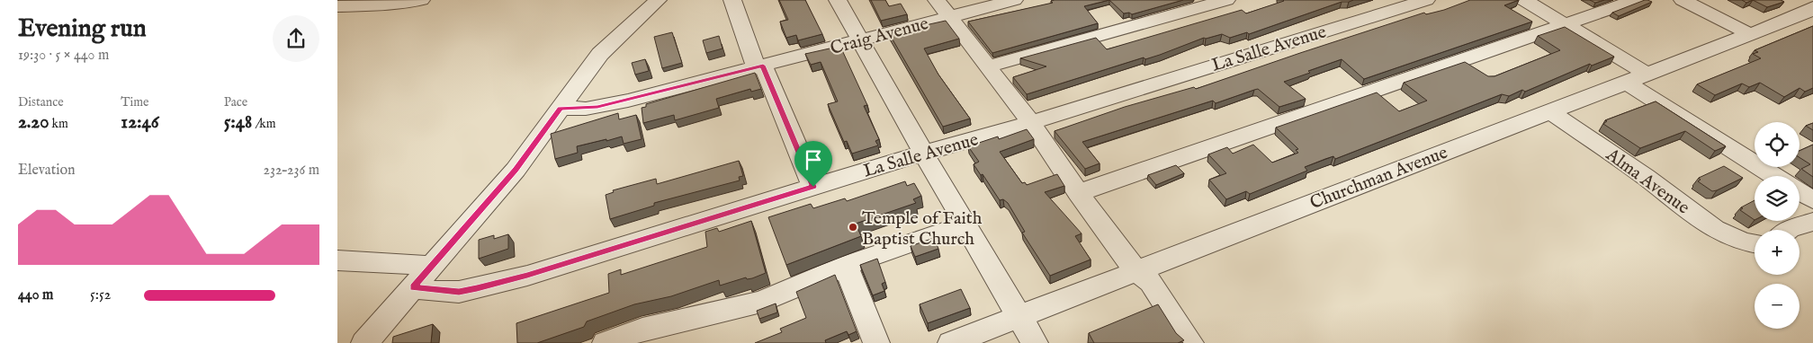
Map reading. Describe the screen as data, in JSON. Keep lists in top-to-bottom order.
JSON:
{
  "streets": {
    "street": [
      "Craig Avenue",
      "La Salle Avenue",
      "Churchman Avenue",
      "Alma Avenue"
    ]
  },
  "crossings": [
    ["Churchman Avenue", "Alma Avenue"]
  ],
  "places": ["Temple of Faith Baptist Church"],
  "page": {
    "heading": ["Evening run", "19:30 · 5 × 440 m"],
    "stats": [
      ["Distance", "2.20 km"],
      ["Time", "12:46"],
      ["Pace", "5:48 /km"]
    ],
    "map_buttons": ["+", "−"],
    "chart": ["Elevation", "232–236 m"],
    "list": [
      {
        "name": "440 m",
        "note": "5:52"
      }
    ]
  }
}
